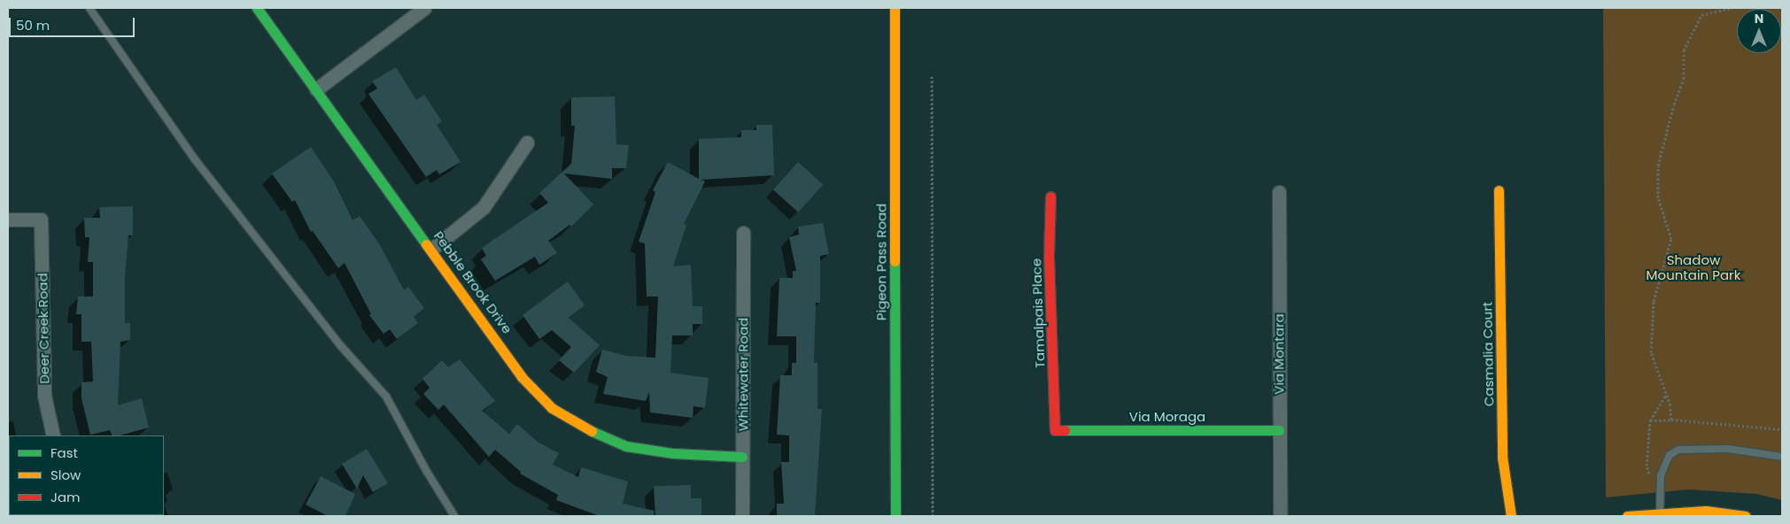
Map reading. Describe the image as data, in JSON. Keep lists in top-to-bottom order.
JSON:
{
  "streets": {
    "street": [
      "Pigeon Pass Road",
      "Pebble Brook Drive",
      "Tamalpais Place",
      "Deer Creek Road",
      "Via Montara",
      "Casmalia Court",
      "Whitewater Road",
      "Via Moraga"
    ]
  },
  "crossings": [
    ["Pebble Brook Drive", "Whitewater Road"],
    ["Tamalpais Place", "Via Moraga"],
    ["Via Montara", "Via Moraga"]
  ],
  "parks": ["Shadow Mountain Park"],
  "legend": ["Fast", "Slow", "Jam"],
  "scale_bar": "50 m",
  "north": "top"
}
